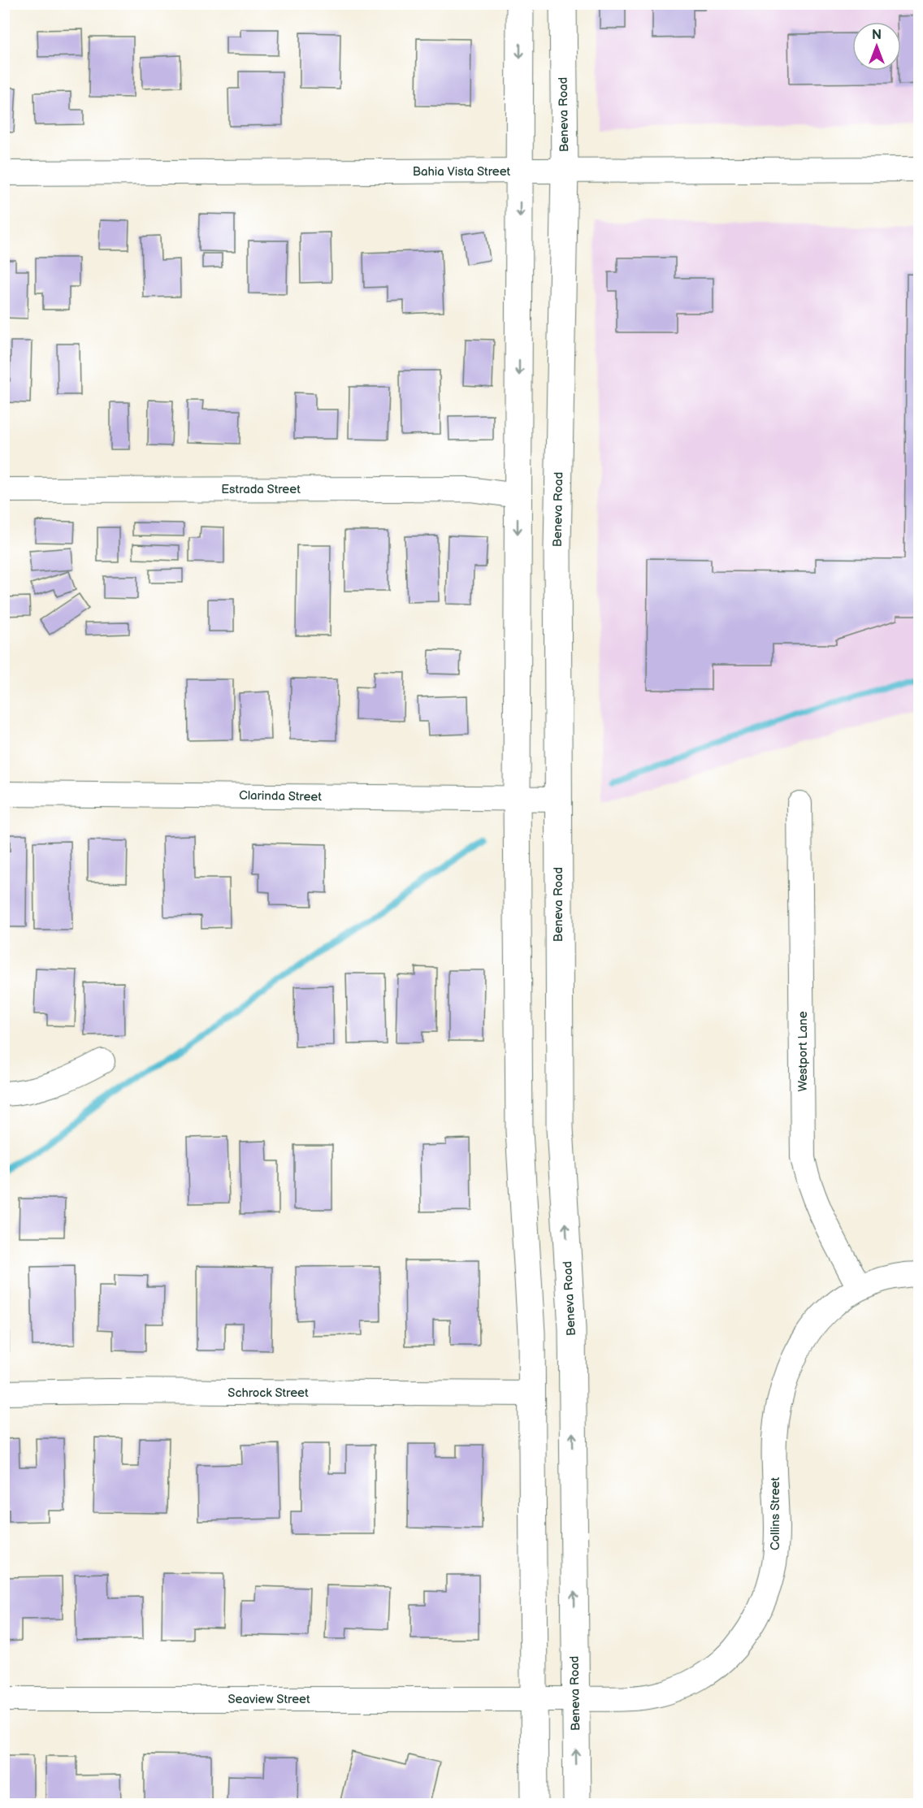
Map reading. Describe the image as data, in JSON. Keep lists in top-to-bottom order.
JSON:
{
  "streets": {
    "main road": ["Beneva Road"],
    "street": [
      "Bahia Vista Street",
      "Estrada Street",
      "Clarinda Street",
      "Westport Lane",
      "Schrock Street",
      "Collins Street",
      "Seaview Street"
    ]
  },
  "crossings": [
    ["Beneva Road", "Bahia Vista Street"],
    ["Beneva Road", "Clarinda Street"],
    ["Beneva Road", "Collins Street"],
    ["Westport Lane", "Collins Street"],
    ["Collins Street", "Seaview Street"]
  ],
  "north": "top"
}
